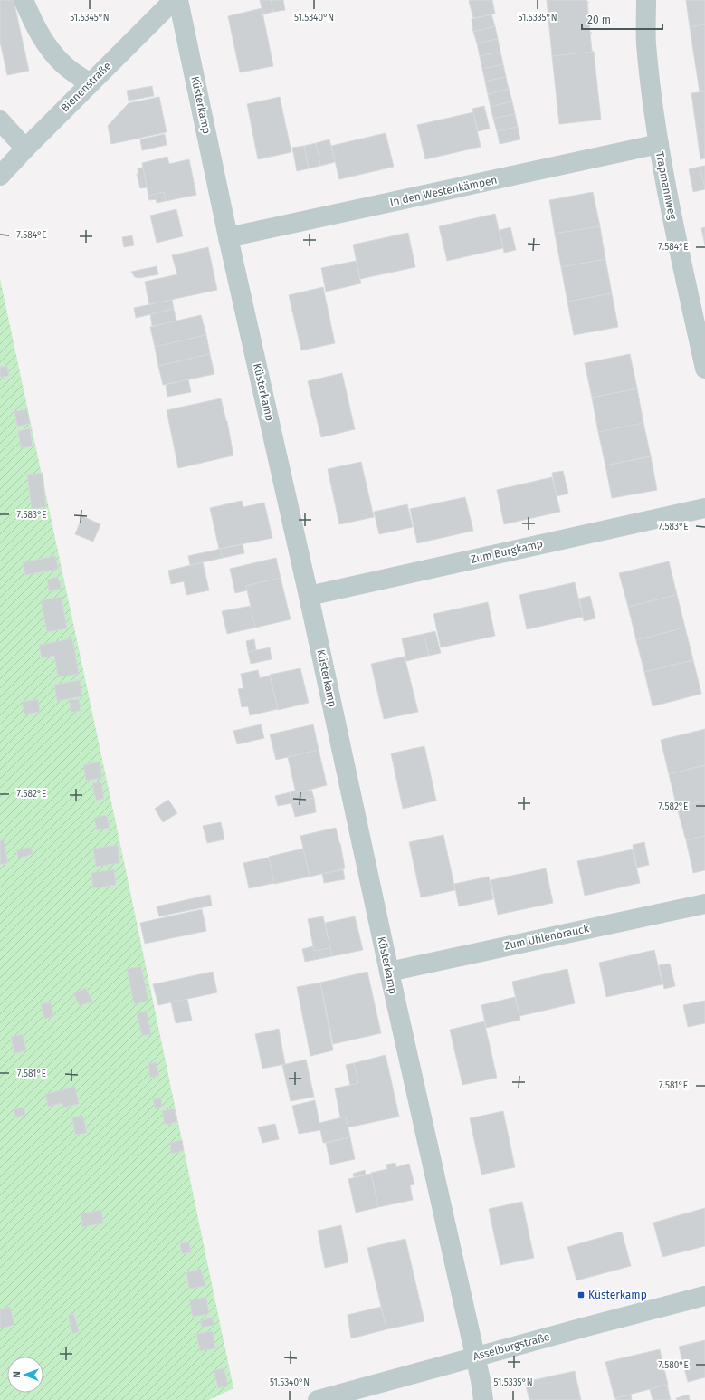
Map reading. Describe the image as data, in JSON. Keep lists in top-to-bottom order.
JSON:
{
  "streets": {
    "street": [
      "Bienenstraße",
      "Küsterkamp",
      "Trapmannweg",
      "In den Westenkämpen",
      "Zum Burgkamp",
      "Zum Uhlenbrauck",
      "Asselburgstraße"
    ]
  },
  "crossings": [
    ["Küsterkamp", "In den Westenkämpen"],
    ["Küsterkamp", "Zum Burgkamp"],
    ["Küsterkamp", "Zum Uhlenbrauck"],
    ["Küsterkamp", "Asselburgstraße"],
    ["Trapmannweg", "In den Westenkämpen"]
  ],
  "places": {
    "transit": ["Küsterkamp"]
  },
  "scale_bar": "20 m",
  "north": "left",
  "coordinates": [
    "51.5345°N",
    "51.5340°N",
    "51.5335°N",
    "7.584°E",
    "7.583°E",
    "7.582°E",
    "7.581°E",
    "7.580°E"
  ]
}
